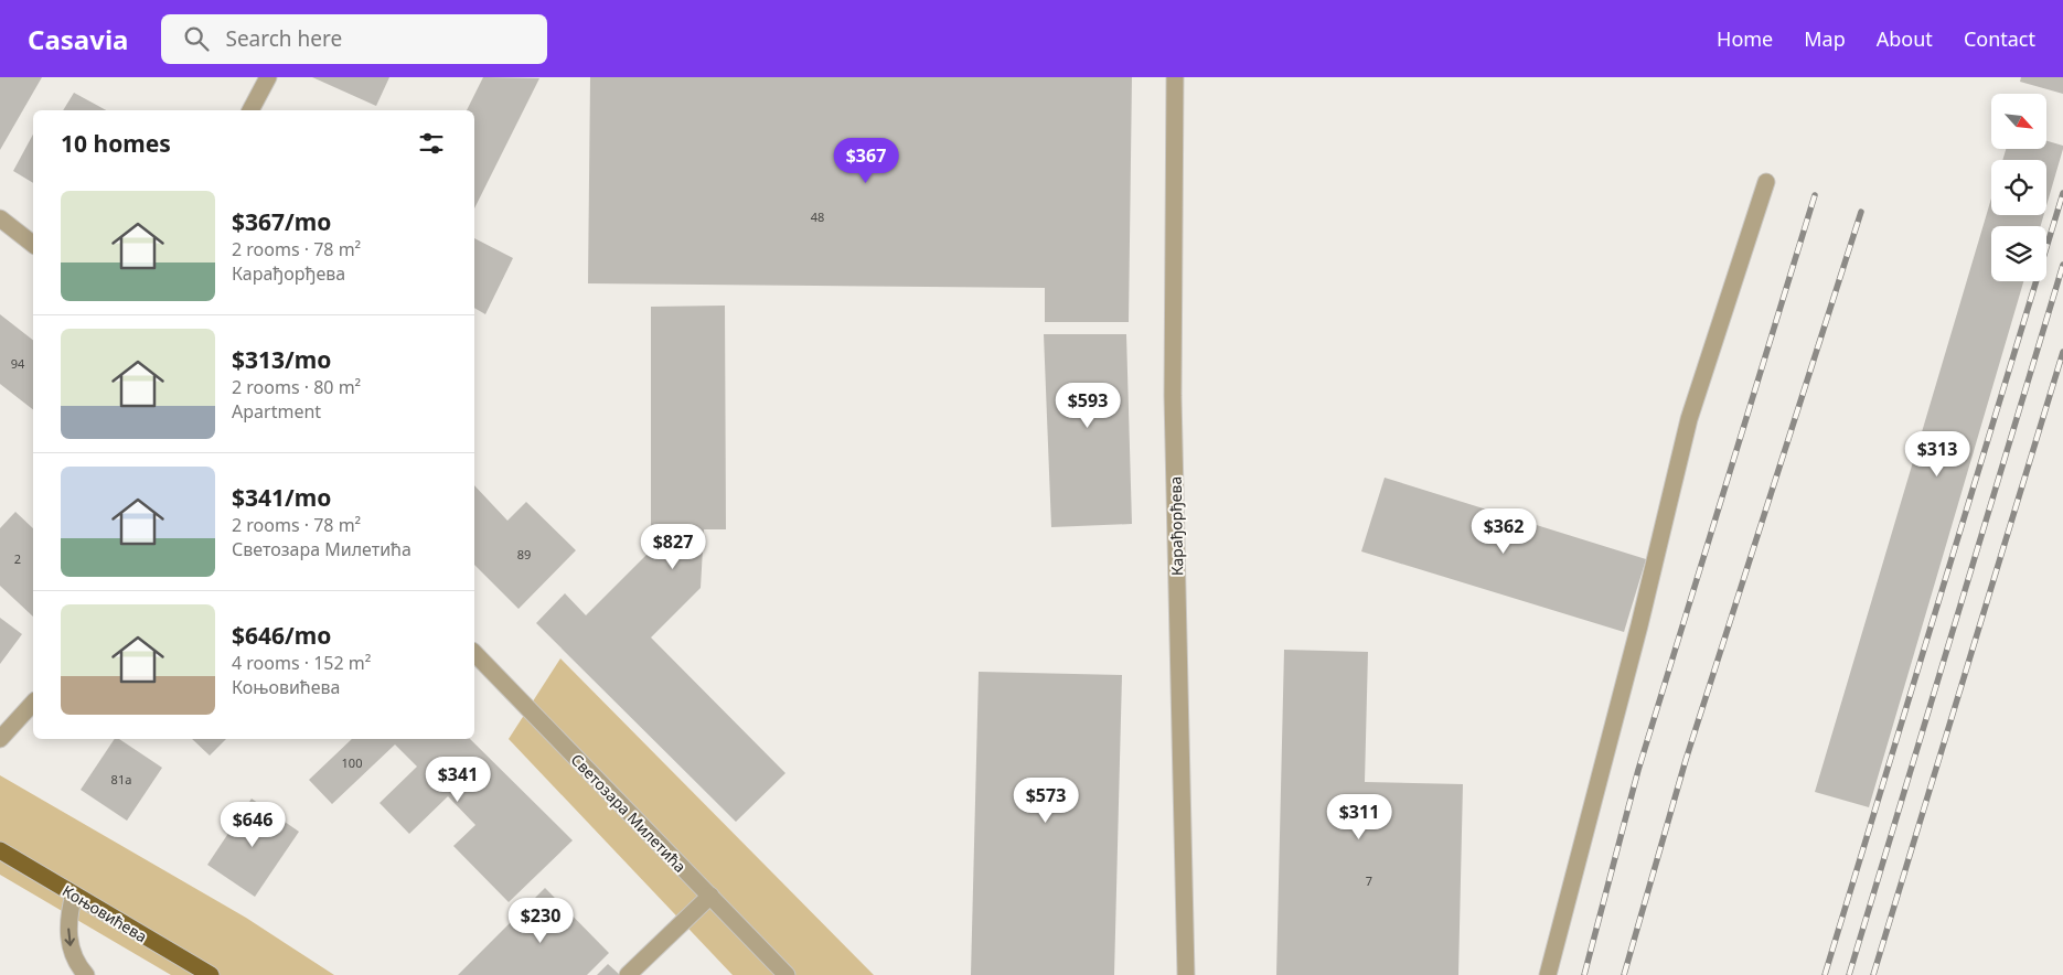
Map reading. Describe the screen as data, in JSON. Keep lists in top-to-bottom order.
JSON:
{
  "streets": {
    "main road": ["Коњовићева"],
    "street": ["Карађорђева", "Светозара Милетића"]
  },
  "house_numbers": [
    "48",
    "94",
    "89",
    "2",
    "100",
    "81a",
    "7"
  ],
  "north": "bottom right",
  "page": {
    "header": "Casavia",
    "search": "Search here",
    "nav": [
      "Home",
      "Map",
      "About",
      "Contact"
    ],
    "heading": "10 homes",
    "price": [
      "$367",
      "$593",
      "$313",
      "$362",
      "$827",
      "$341",
      "$573",
      "$311",
      "$646",
      "$230"
    ],
    "list": [
      {
        "name": "$367/mo",
        "note": "2 rooms · 78 m² · Карађорђева"
      },
      {
        "name": "$313/mo",
        "note": "2 rooms · 80 m² · Apartment"
      },
      {
        "name": "$341/mo",
        "note": "2 rooms · 78 m² · Светозара Милетића"
      },
      {
        "name": "$646/mo",
        "note": "4 rooms · 152 m² · Коњовићева"
      }
    ]
  }
}
